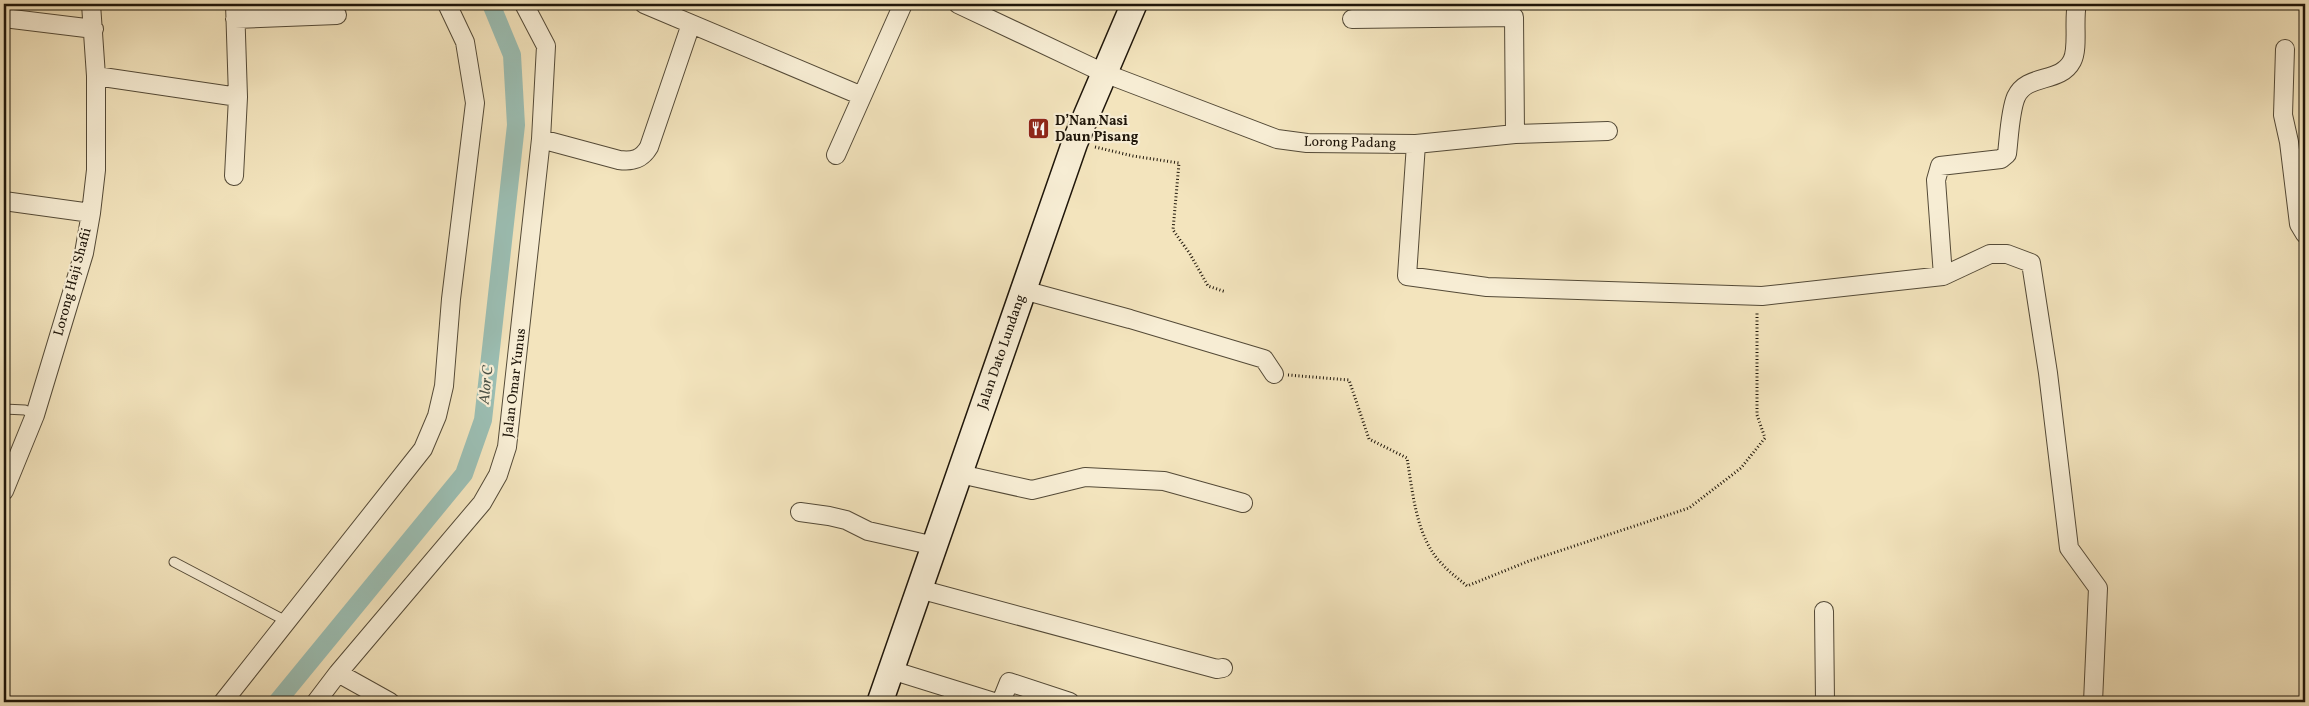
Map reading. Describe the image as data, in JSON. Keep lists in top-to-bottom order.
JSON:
{
  "streets": {
    "main road": ["Jalan Dato Lundang"],
    "street": ["Lorong Padang", "Lorong Haji Shafii", "Jalan Omar Yunus"]
  },
  "crossings": [
    ["Lorong Padang", "Jalan Dato Lundang"]
  ],
  "water": ["Alor C"],
  "places": {
    "restaurant": ["D’Nan Nasi Daun Pisang"]
  }
}
